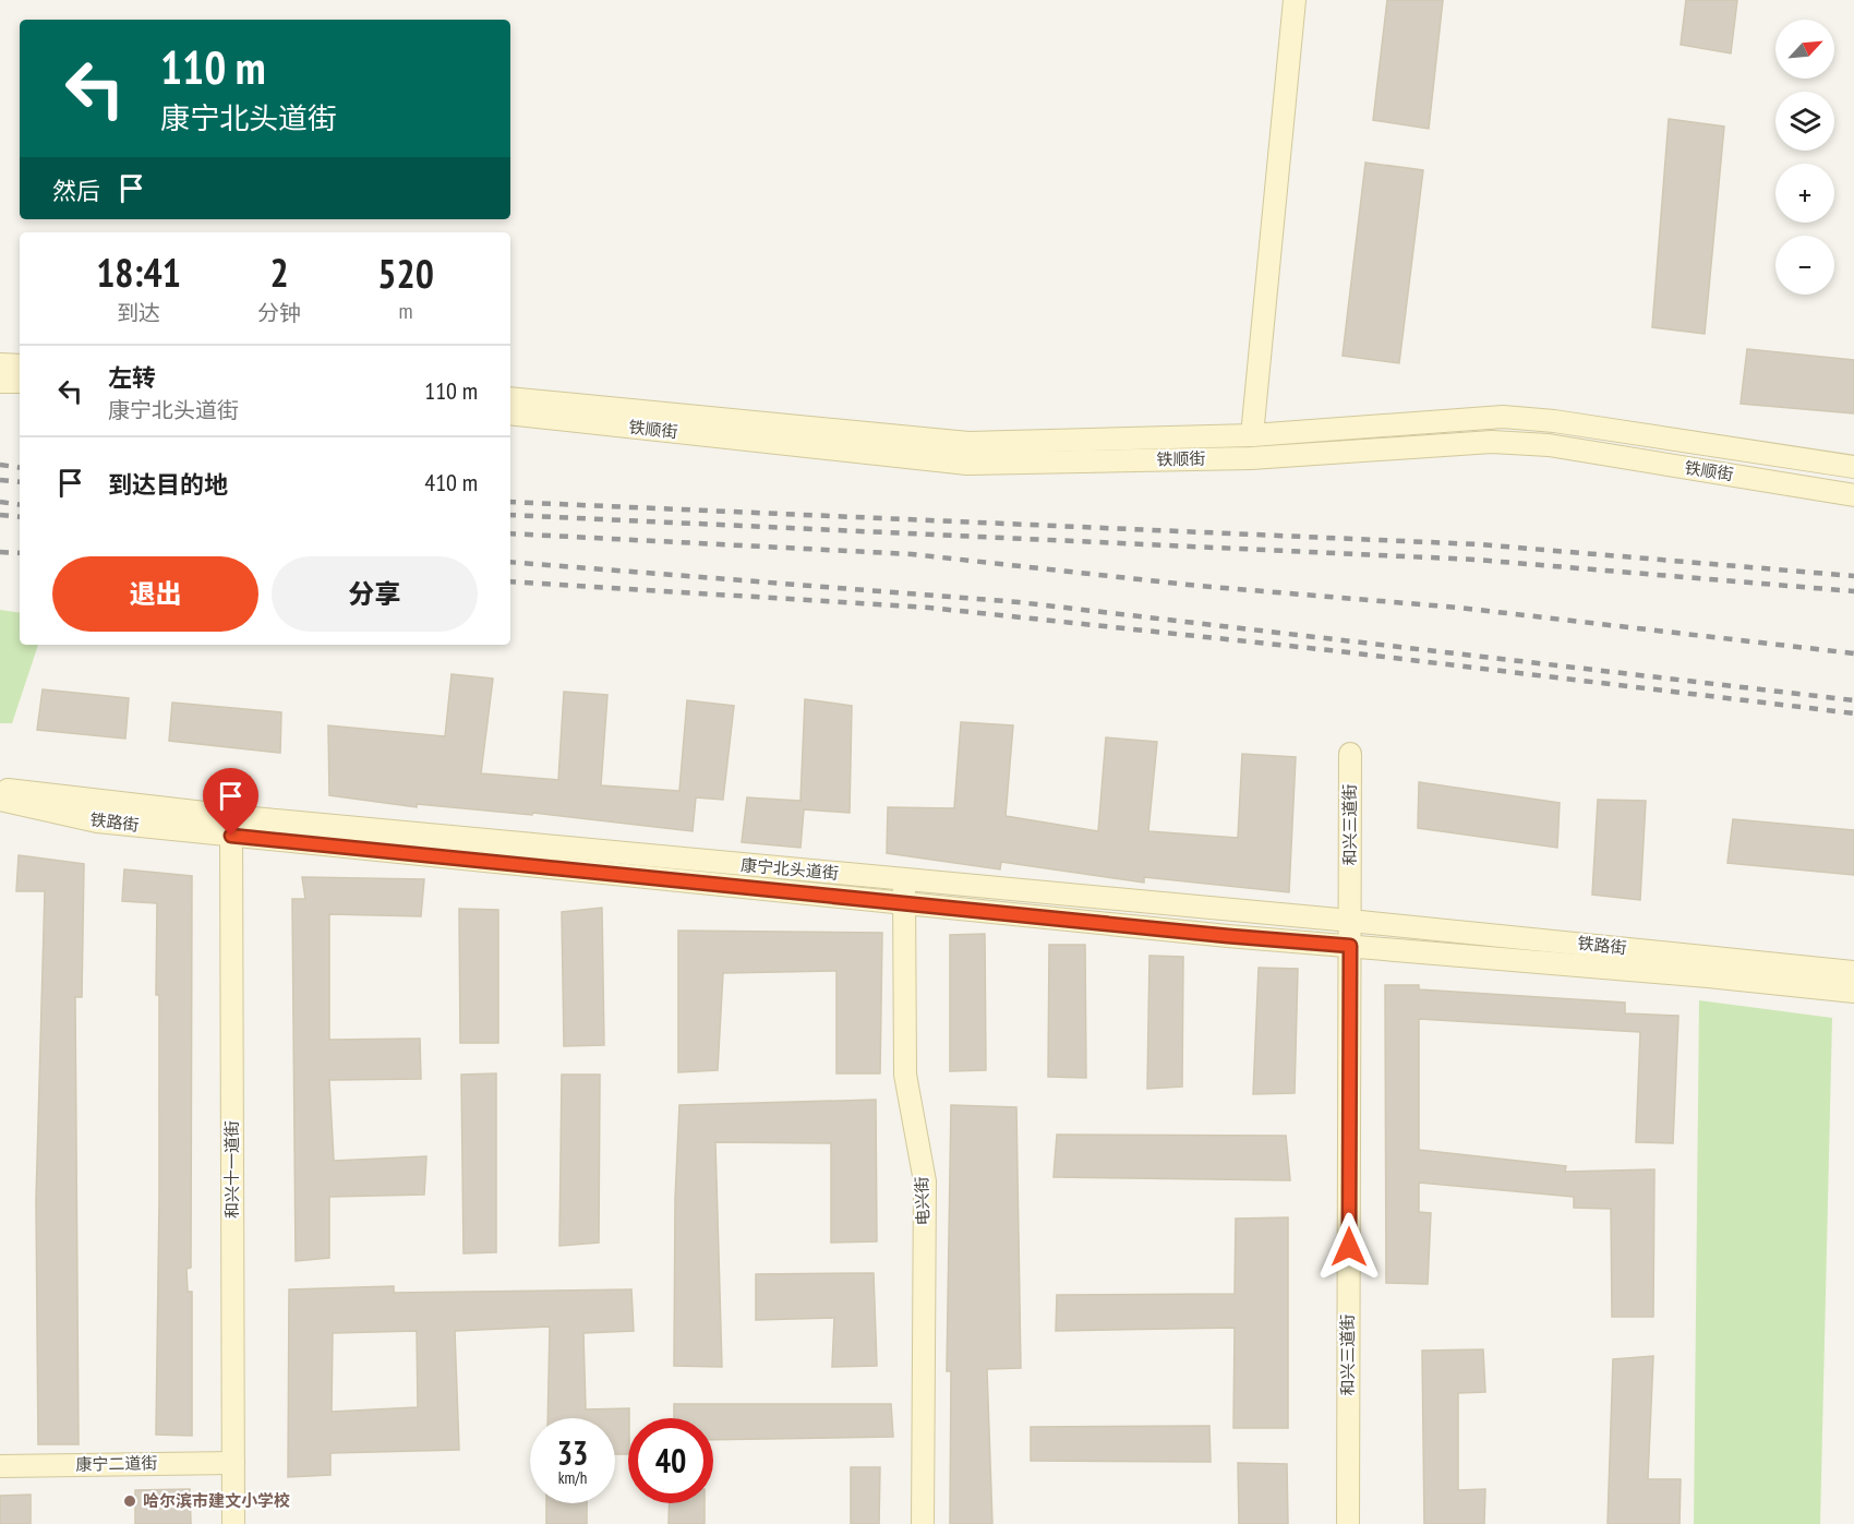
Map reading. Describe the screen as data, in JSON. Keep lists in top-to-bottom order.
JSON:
{
  "streets": {
    "main road": [
      "铁顺街",
      "铁路街",
      "和兴三道街",
      "康宁北头道街",
      "和兴十一道街",
      "电兴街",
      "康宁二道街"
    ]
  },
  "crossings": [
    ["铁路街", "和兴三道街"],
    ["铁路街", "康宁北头道街"],
    ["铁路街", "和兴十一道街"],
    ["和兴三道街", "康宁北头道街"],
    ["康宁北头道街", "和兴十一道街"],
    ["康宁北头道街", "电兴街"],
    ["和兴十一道街", "康宁二道街"]
  ],
  "places": ["哈尔滨市建文小学校"],
  "north": "top right",
  "page": {
    "map_buttons": ["+", "−"],
    "turn": ["110 m", "康宁北头道街"],
    "then": "然后",
    "eta": [
      "18:41",
      "到达",
      "2",
      "分钟",
      "520",
      "m"
    ],
    "list": [
      {
        "name": "左转",
        "note": "康宁北头道街",
        "value": "110 m"
      },
      {
        "name": "到达目的地",
        "value": "410 m"
      }
    ],
    "buttons": ["退出", "分享"],
    "speed": "33 km/h",
    "limit": "40"
  }
}
